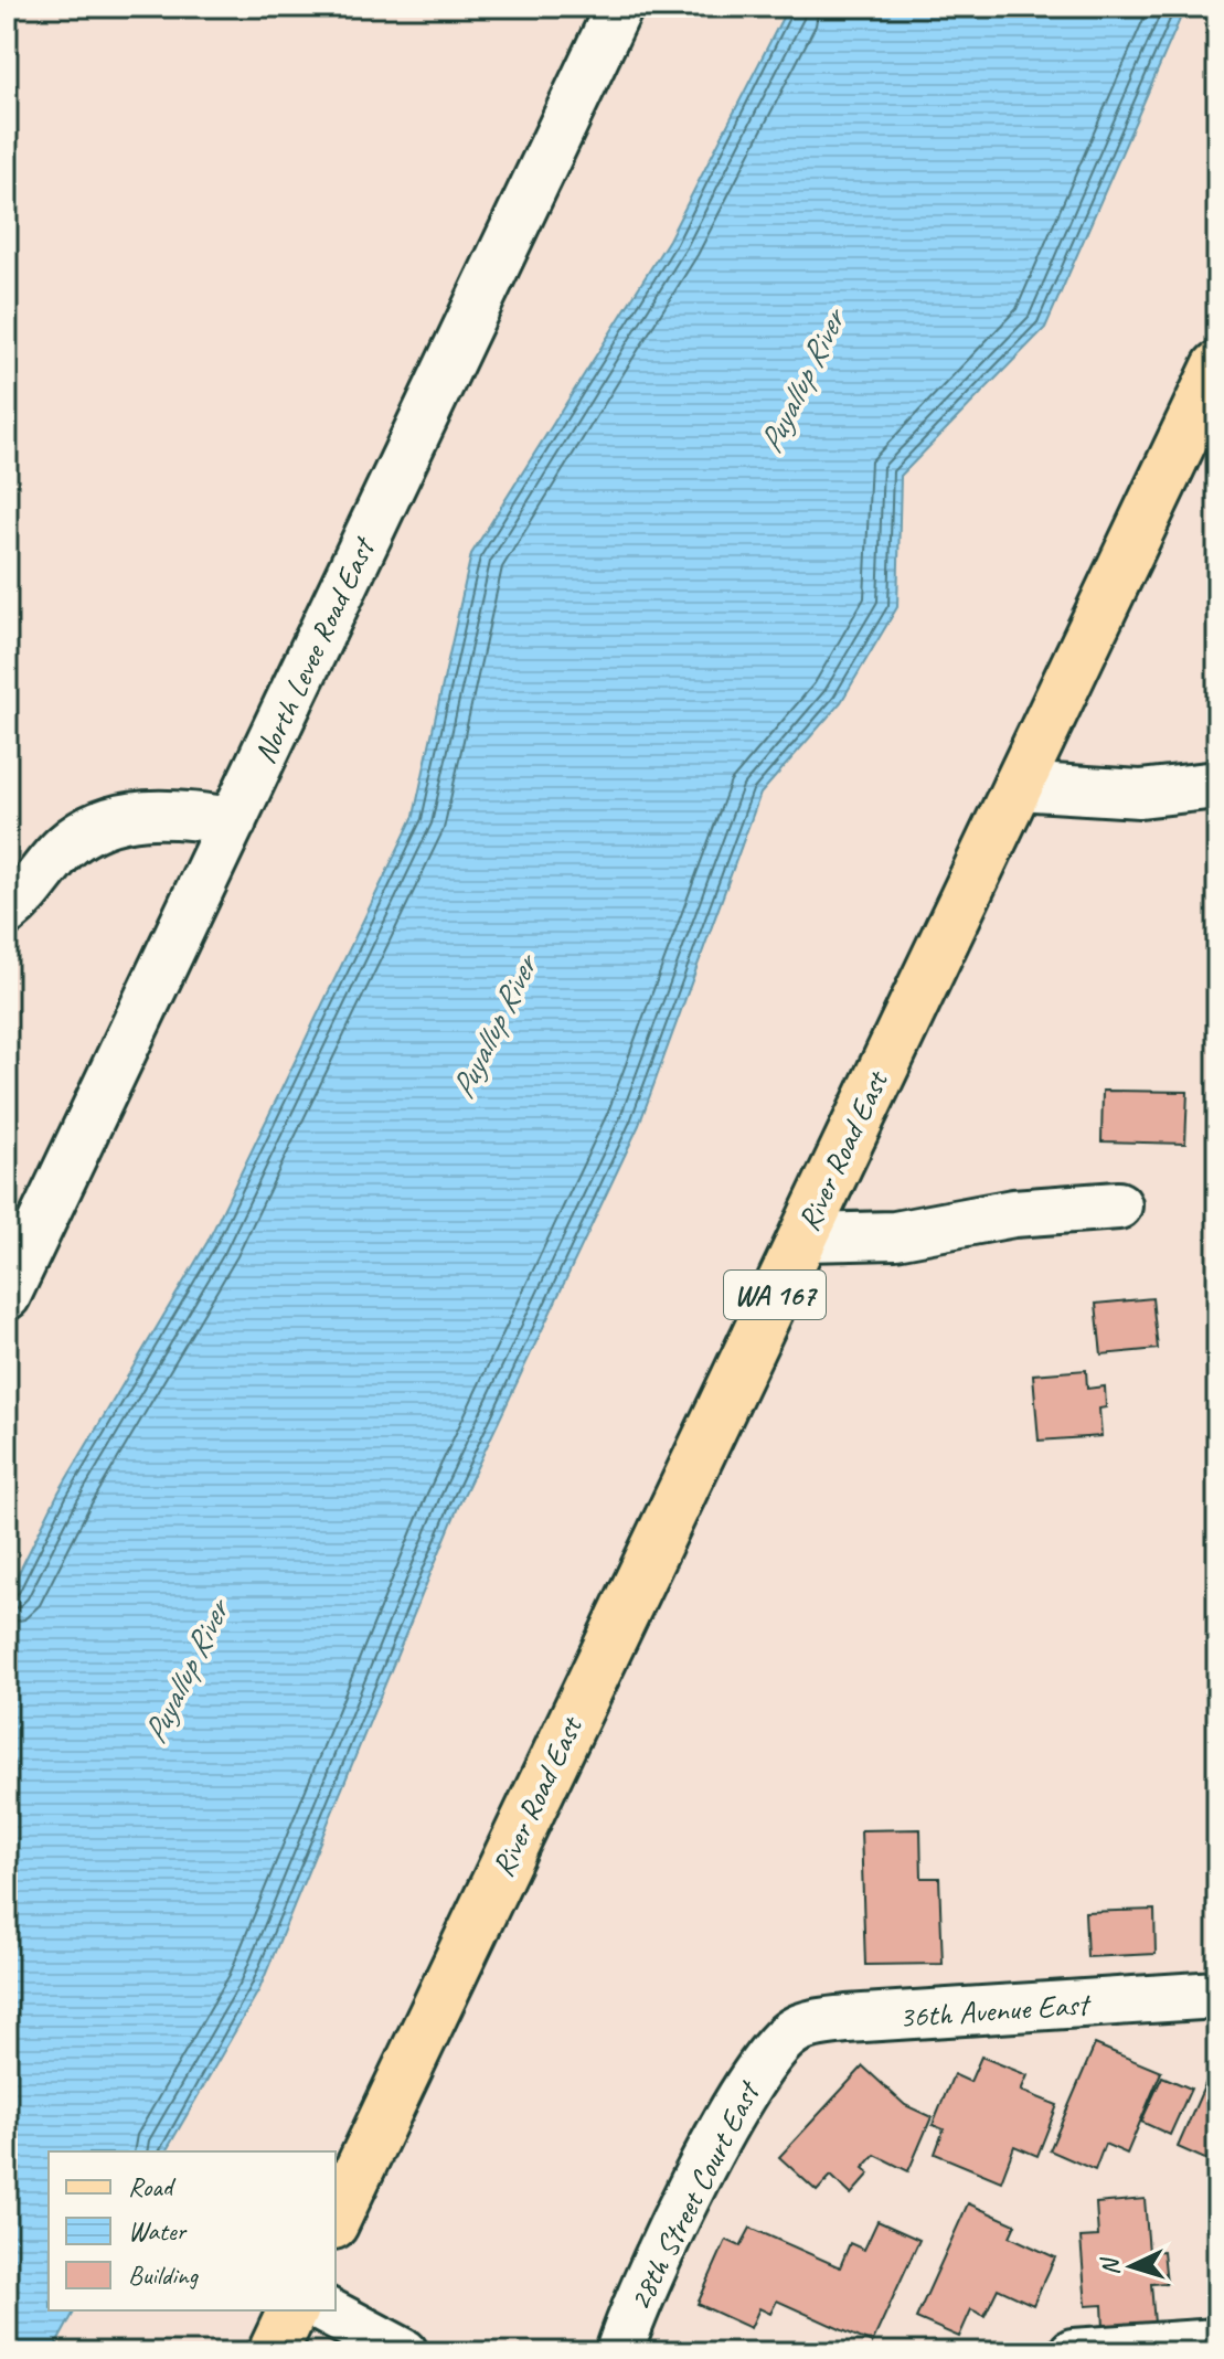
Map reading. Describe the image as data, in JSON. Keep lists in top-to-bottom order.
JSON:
{
  "streets": {
    "main road": ["River Road East", "WA 167"],
    "street": ["North Levee Road East", "36th Avenue East", "28th Street Court East"]
  },
  "crossings": [
    ["36th Avenue East", "28th Street Court East"]
  ],
  "water": ["Puyallup River"],
  "legend": ["Road", "Water", "Building"],
  "north": "left"
}
